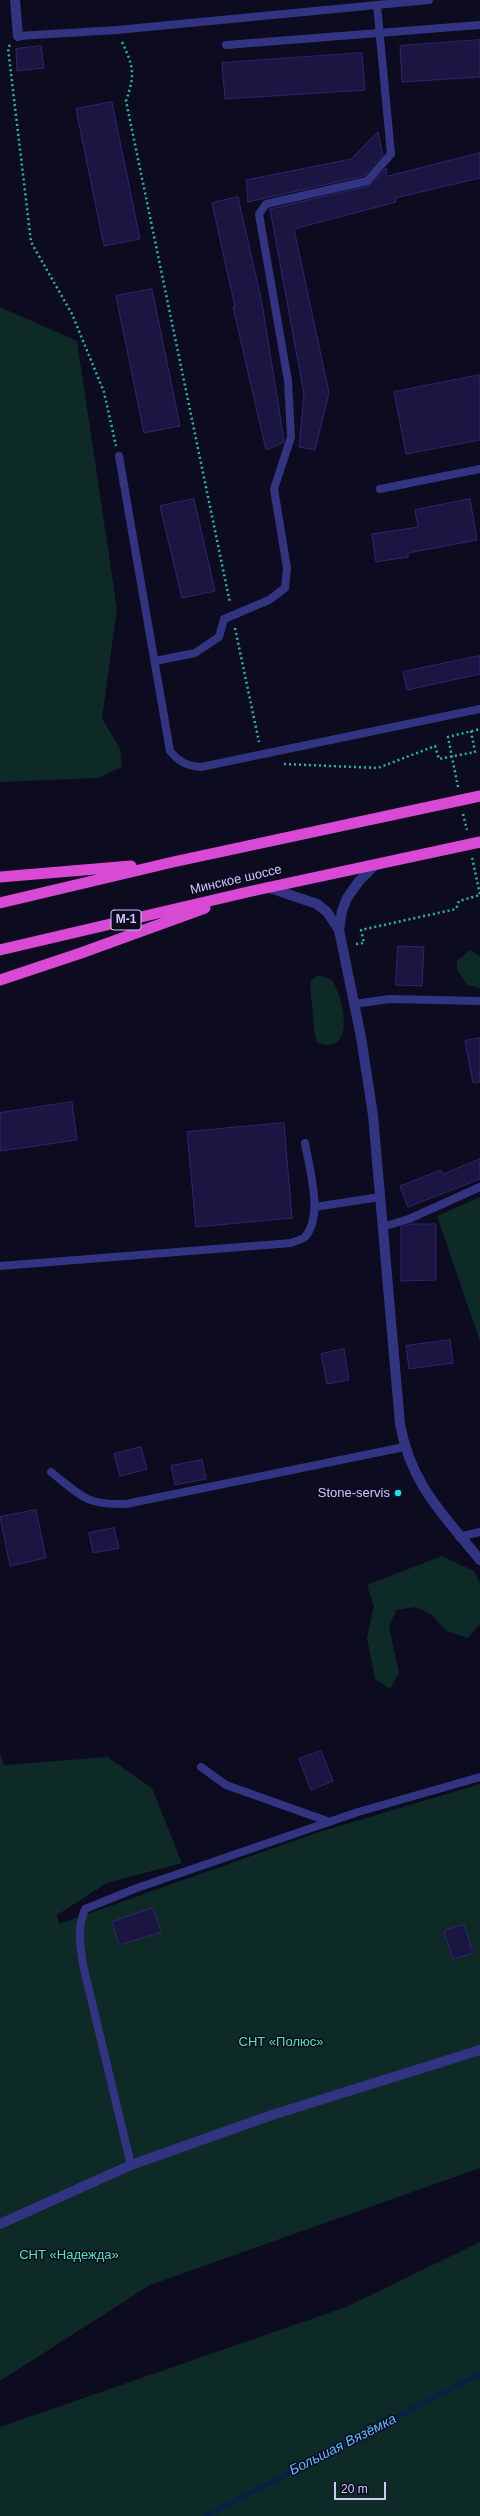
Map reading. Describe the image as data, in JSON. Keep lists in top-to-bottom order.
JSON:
{
  "streets": {
    "highway": ["Минское шоссе", "М-1"]
  },
  "water": ["Большая Вязёмка"],
  "parks": ["СНТ «Полюс»", "СНТ «Надежда»"],
  "places": ["Stone-servis"],
  "scale_bar": "20 m"
}
